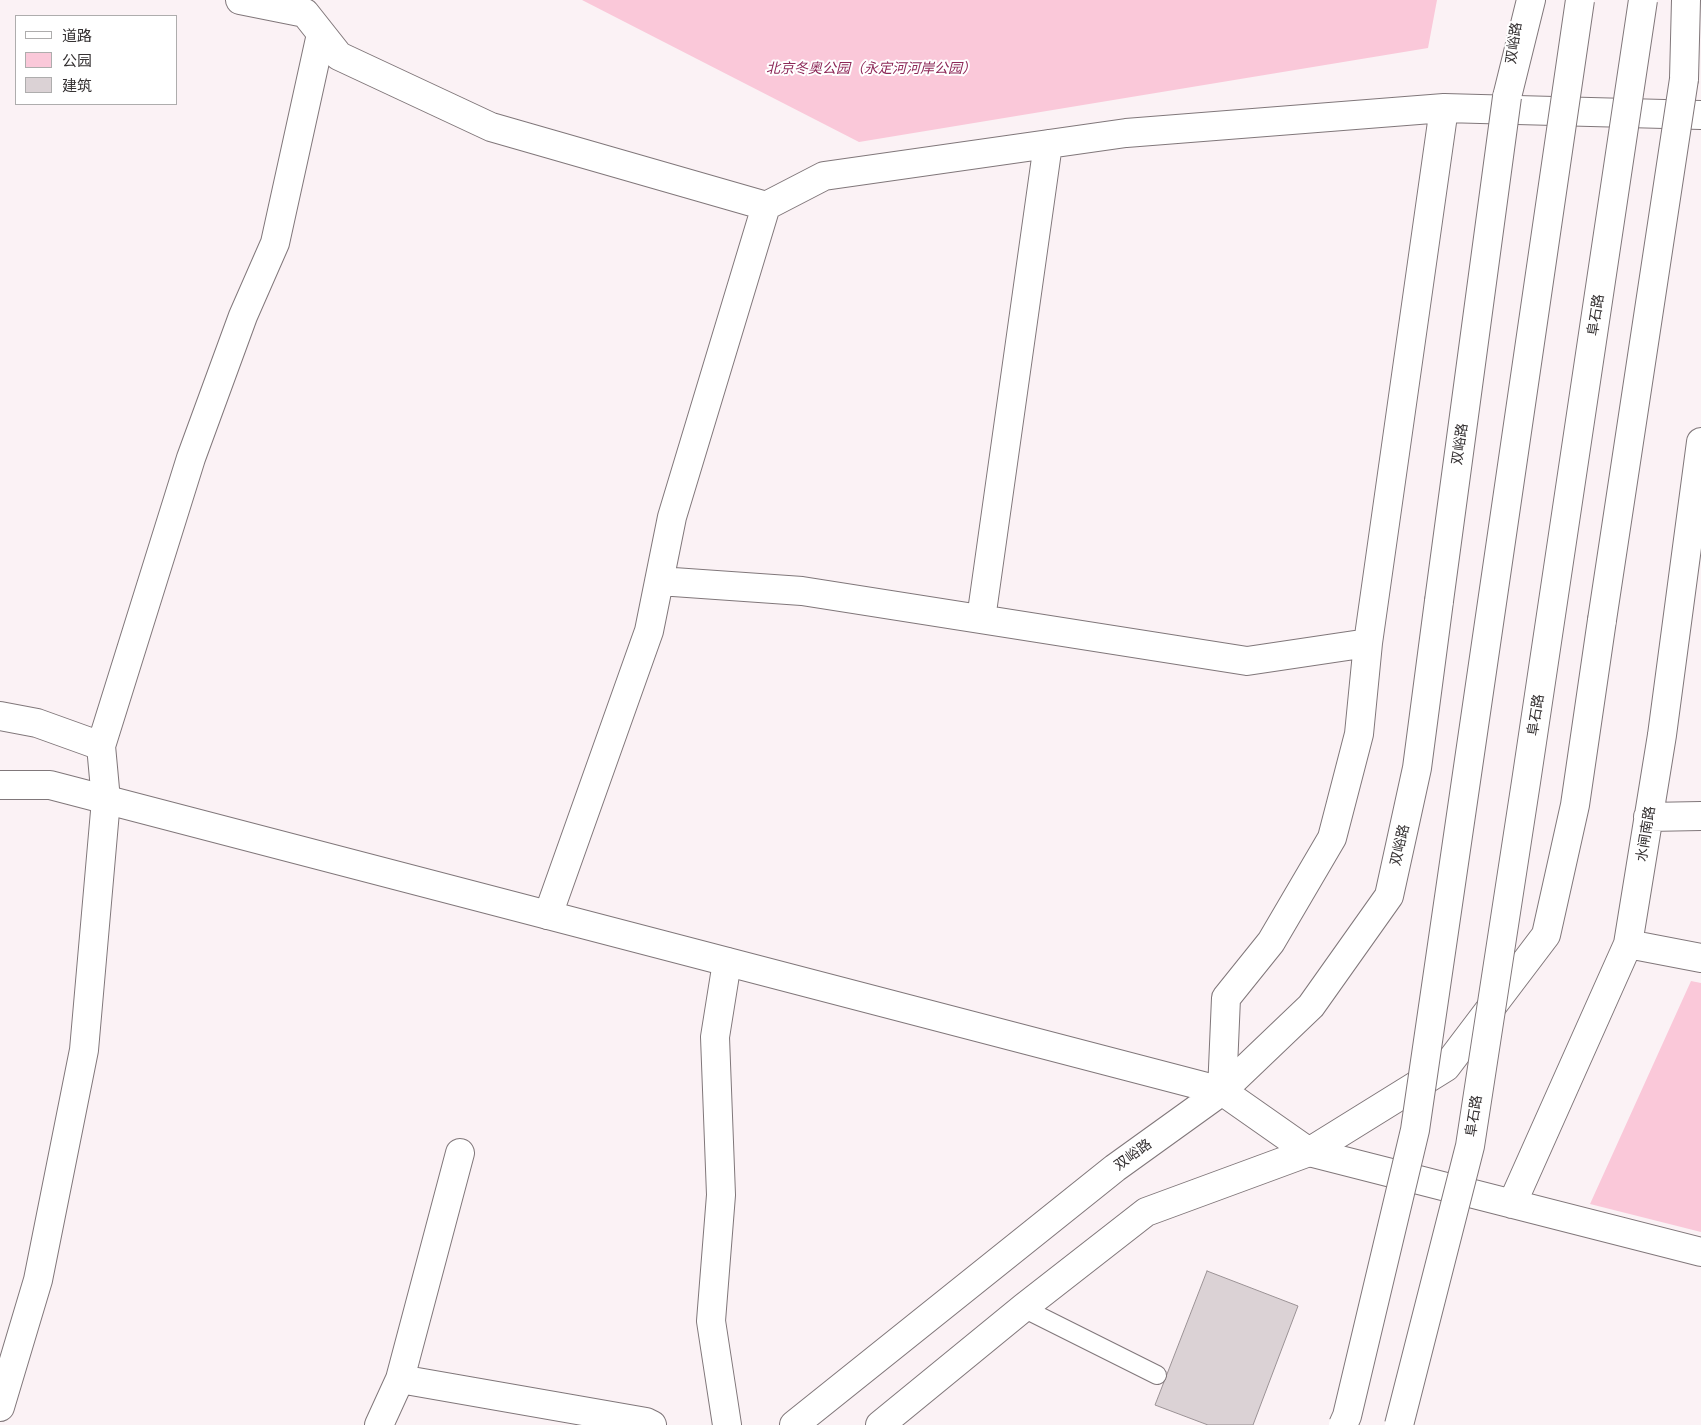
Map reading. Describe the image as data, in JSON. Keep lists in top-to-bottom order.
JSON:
{
  "streets": {
    "main road": ["双峪路", "阜石路", "水闸南路"]
  },
  "parks": ["北京冬奥公园（永定河河岸公园）"],
  "legend": ["道路", "公园", "建筑"]
}
